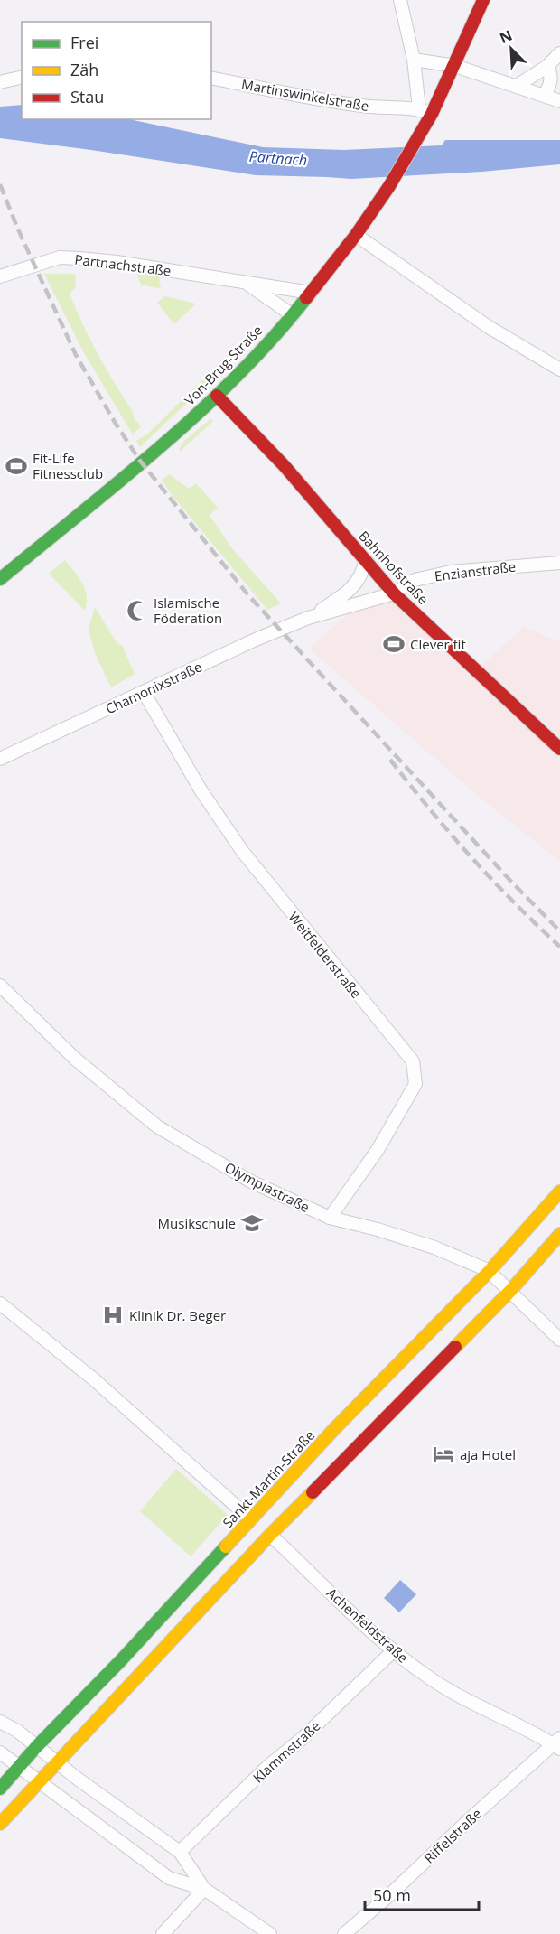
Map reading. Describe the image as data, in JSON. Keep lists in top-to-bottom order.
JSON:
{
  "streets": {
    "main road": ["Von-Brug-Straße", "Bahnhofstraße", "Sankt-Martin-Straße"],
    "street": [
      "Martinswinkelstraße",
      "Partnachstraße",
      "Enzianstraße",
      "Chamonixstraße",
      "Weitfelderstraße",
      "Olympiastraße",
      "Achenfeldstraße",
      "Klammstraße",
      "Riffelstraße"
    ]
  },
  "crossings": [
    ["Martinswinkelstraße", "Von-Brug-Straße"],
    ["Partnachstraße", "Von-Brug-Straße"],
    ["Von-Brug-Straße", "Bahnhofstraße"],
    ["Bahnhofstraße", "Enzianstraße"],
    ["Bahnhofstraße", "Chamonixstraße"],
    ["Enzianstraße", "Chamonixstraße"],
    ["Chamonixstraße", "Weitfelderstraße"],
    ["Weitfelderstraße", "Olympiastraße"],
    ["Olympiastraße", "Sankt-Martin-Straße"],
    ["Achenfeldstraße", "Klammstraße"],
    ["Achenfeldstraße", "Riffelstraße"]
  ],
  "water": ["Partnach"],
  "places": {
    "sports": ["Fit-Life Fitnessclub", "Clever fit"],
    "mosque": ["Islamische Föderation"],
    "school or university": ["Musikschule"],
    "hospital": ["Klinik Dr. Beger"],
    "hotel": ["aja Hotel"]
  },
  "legend": ["Frei", "Zäh", "Stau"],
  "scale_bar": "50 m",
  "north": "top left"
}
